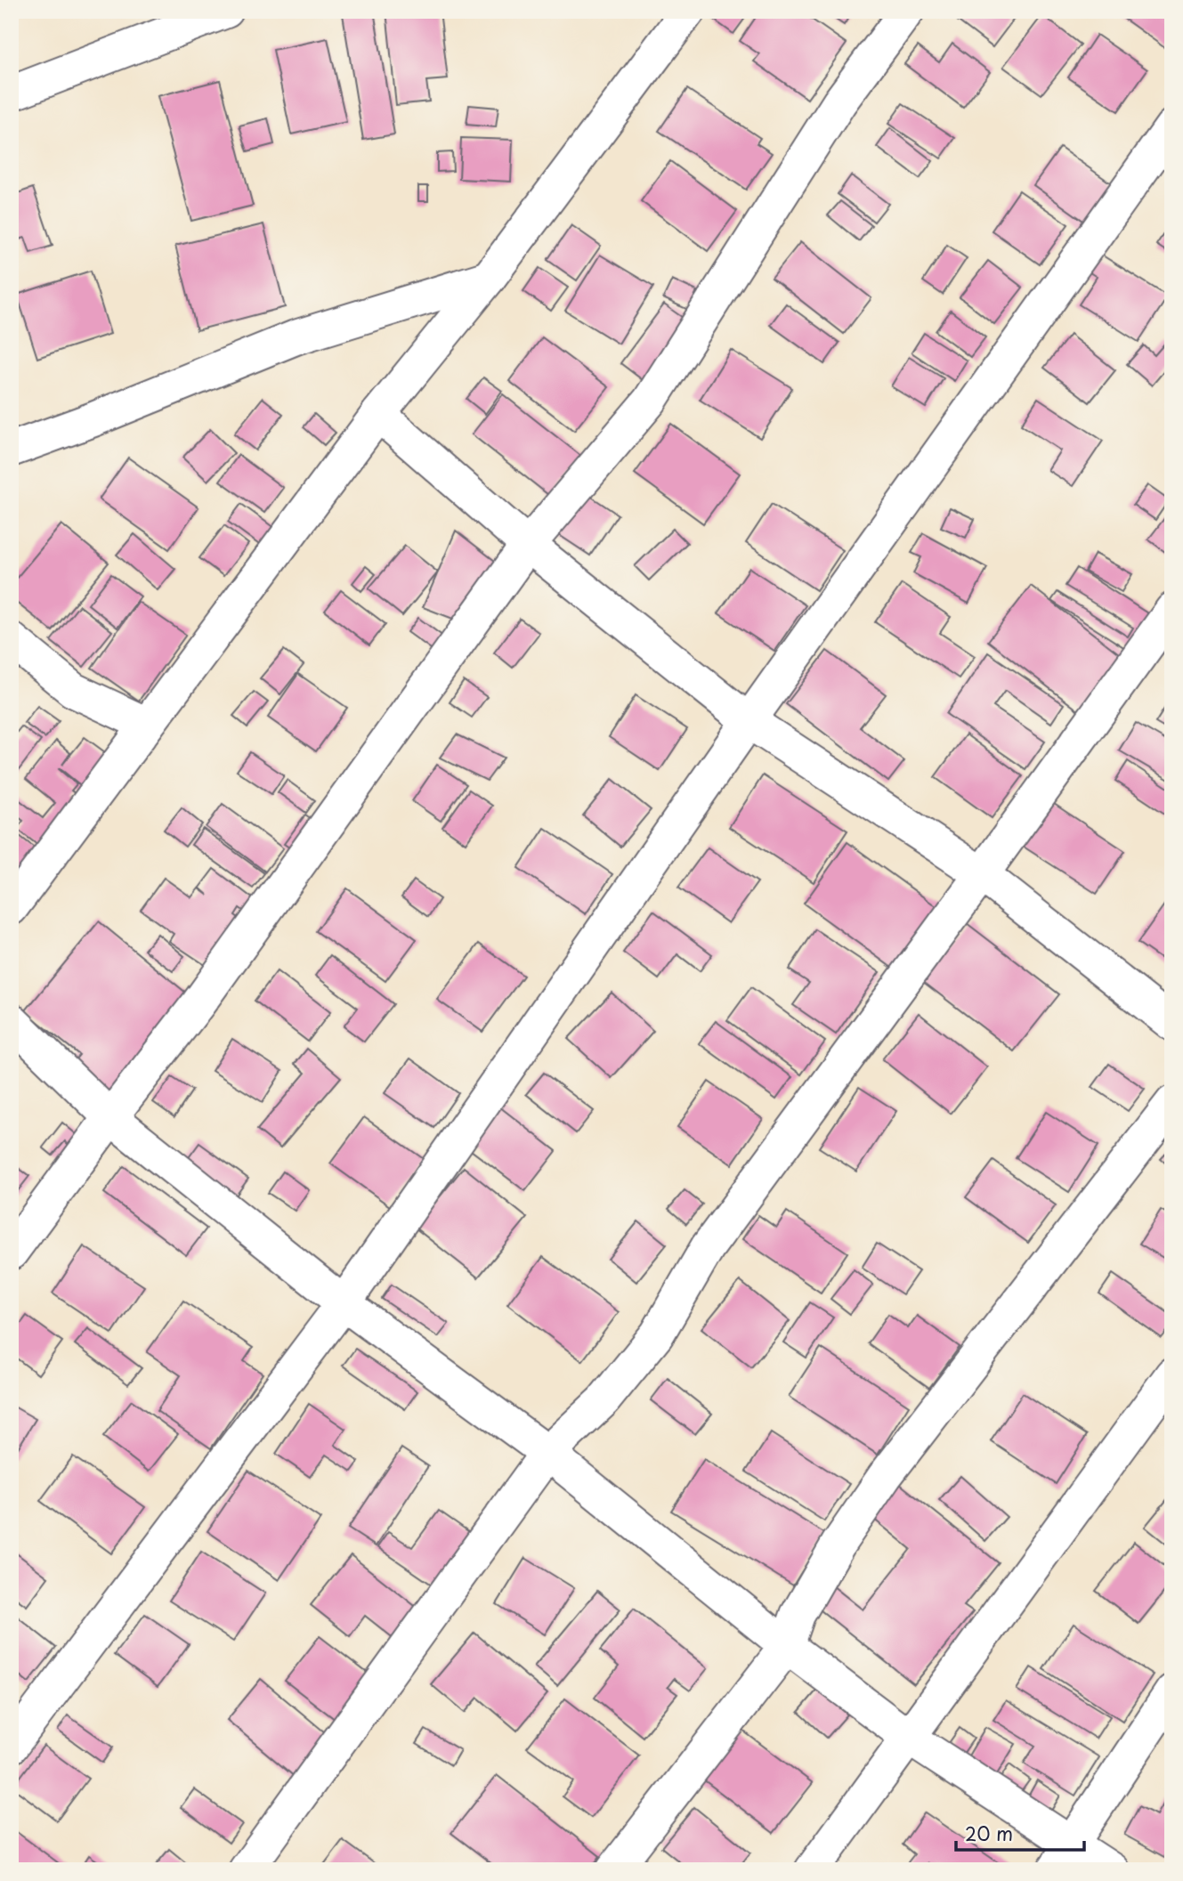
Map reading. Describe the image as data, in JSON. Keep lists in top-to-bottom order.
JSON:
{
  "scale_bar": "20 m"
}
